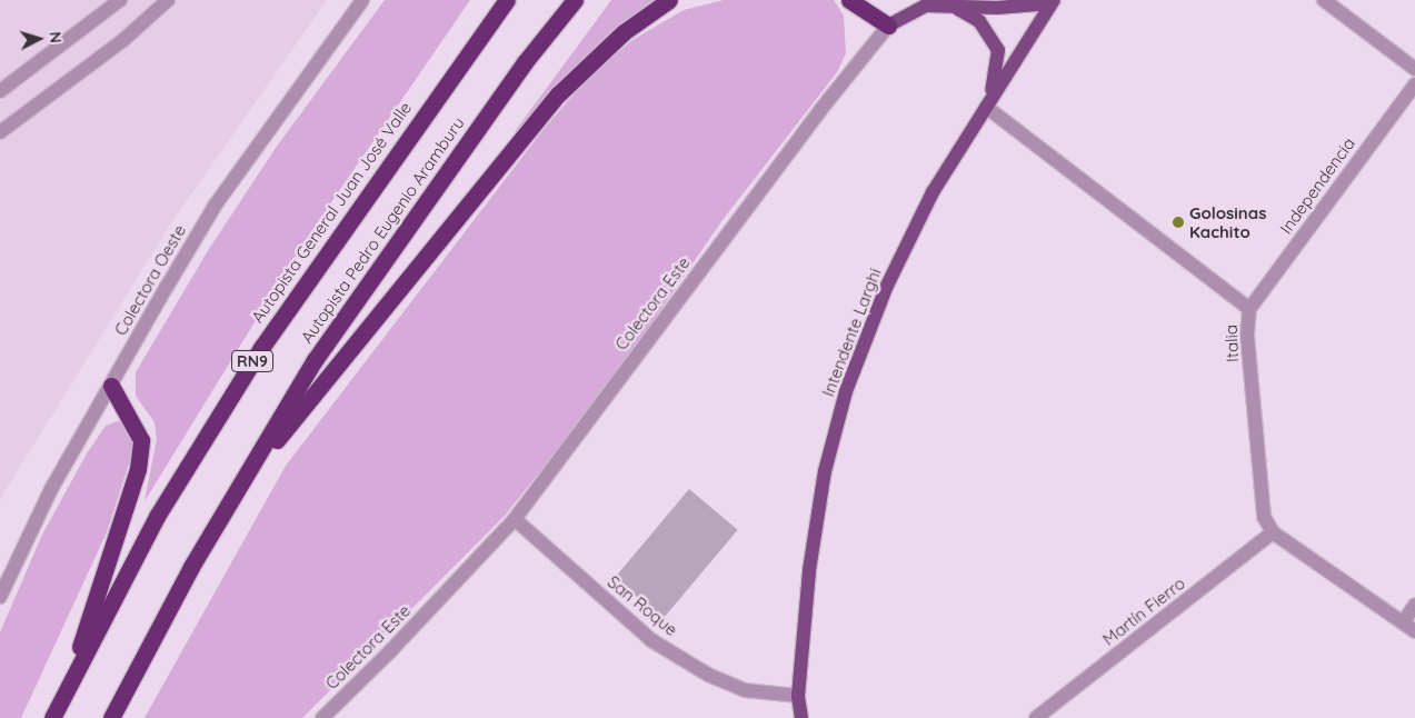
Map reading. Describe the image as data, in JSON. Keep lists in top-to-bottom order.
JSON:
{
  "streets": {
    "highway": ["Autopista General Juan José Valle", "Autopista Pedro Eugenio Aramburu", "RN9"],
    "main road": ["Colectora Este", "Intendente Larghi"],
    "street": [
      "Independencia",
      "Colectora Oeste",
      "Italia",
      "San Roque",
      "Martín Fierro"
    ]
  },
  "crossings": [
    ["Independencia", "Italia"],
    ["Autopista General Juan José Valle", "RN9"],
    ["Colectora Este", "Intendente Larghi"],
    ["Colectora Este", "San Roque"],
    ["Intendente Larghi", "Italia"],
    ["Intendente Larghi", "San Roque"],
    ["Italia", "Martín Fierro"]
  ],
  "places": ["Golosinas Kachito"],
  "north": "right"
}
